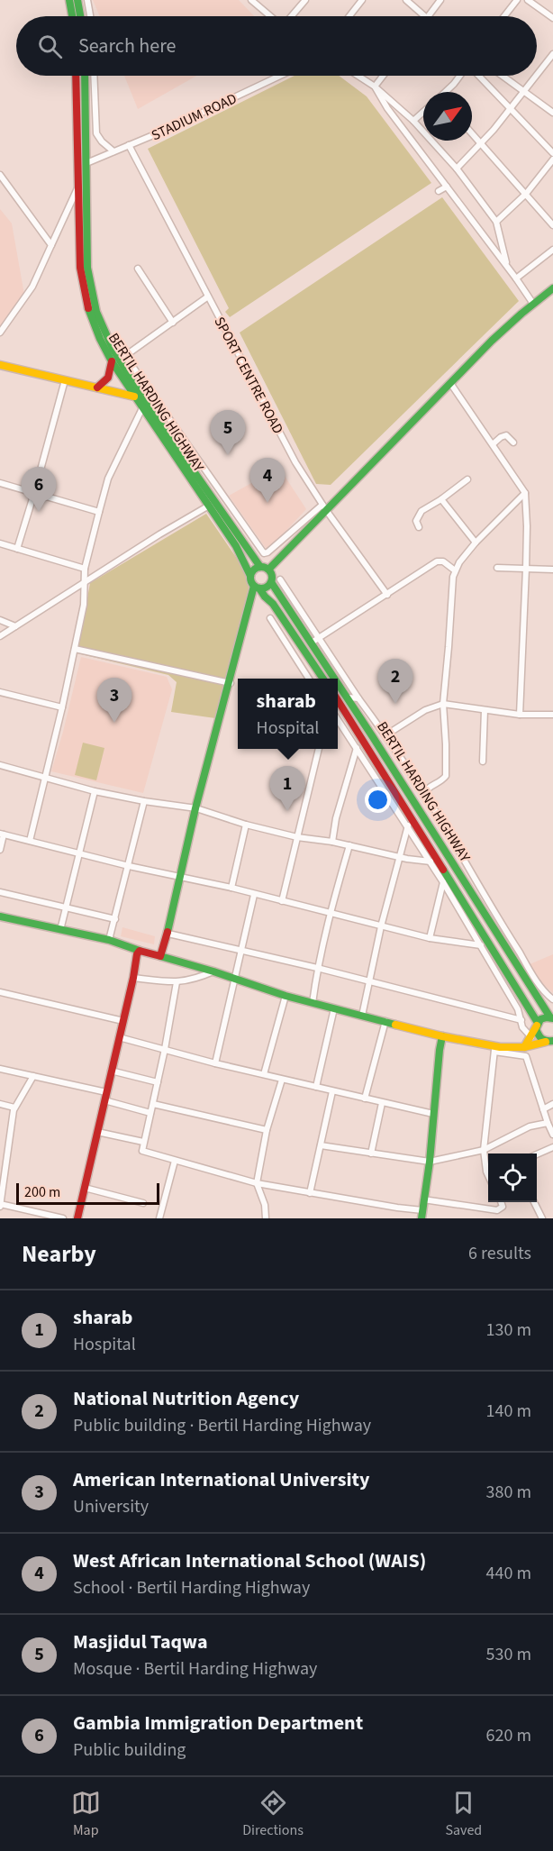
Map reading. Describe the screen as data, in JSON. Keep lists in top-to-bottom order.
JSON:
{
  "streets": {
    "main road": ["BERTIL HARDING HIGHWAY"],
    "street": ["STADIUM ROAD", "SPORT CENTRE ROAD"]
  },
  "crossings": [
    ["STADIUM ROAD", "SPORT CENTRE ROAD"],
    ["STADIUM ROAD", "BERTIL HARDING HIGHWAY"]
  ],
  "scale_bar": "200 m",
  "north": "top right",
  "page": {
    "search": "Search here",
    "pins": [
      "5",
      "4",
      "6",
      "2",
      "3",
      "1"
    ],
    "popup": ["sharab", "Hospital"],
    "scale": "200 m",
    "heading": ["Nearby", "6 results"],
    "list": [
      {
        "mark": "1",
        "name": "sharab",
        "note": "Hospital",
        "value": "130 m"
      },
      {
        "mark": "2",
        "name": "National Nutrition Agency",
        "note": "Public building · Bertil Harding Highway",
        "value": "140 m"
      },
      {
        "mark": "3",
        "name": "American International University",
        "note": "University",
        "value": "380 m"
      },
      {
        "mark": "4",
        "name": "West African International School (WAIS)",
        "note": "School · Bertil Harding Highway",
        "value": "440 m"
      },
      {
        "mark": "5",
        "name": "Masjidul Taqwa",
        "note": "Mosque · Bertil Harding Highway",
        "value": "530 m"
      },
      {
        "mark": "6",
        "name": "Gambia Immigration Department",
        "note": "Public building",
        "value": "620 m"
      }
    ],
    "nav": ["Map", "Directions", "Saved"]
  }
}
